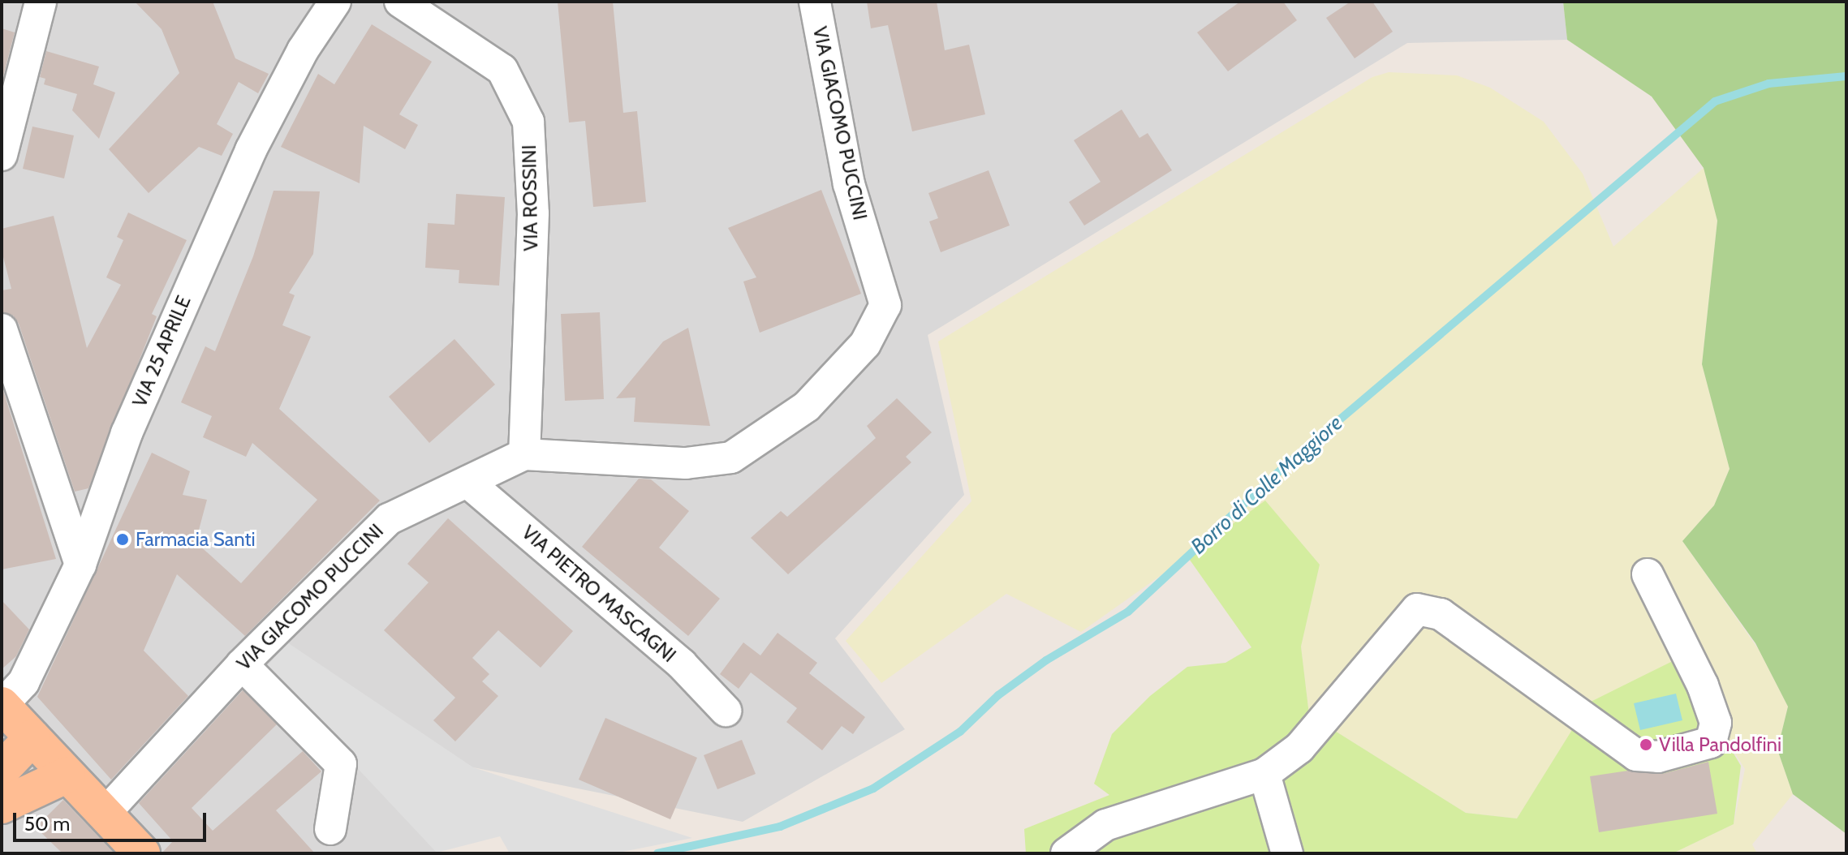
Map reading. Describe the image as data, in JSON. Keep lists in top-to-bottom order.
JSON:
{
  "streets": {
    "street": [
      "VIA GIACOMO PUCCINI",
      "VIA ROSSINI",
      "VIA 25 APRILE",
      "VIA PIETRO MASCAGNI"
    ]
  },
  "crossings": [
    ["VIA GIACOMO PUCCINI", "VIA ROSSINI"],
    ["VIA GIACOMO PUCCINI", "VIA PIETRO MASCAGNI"]
  ],
  "water": ["Borro di Colle Maggiore"],
  "places": ["Farmacia Santi", "Villa Pandolfini"],
  "scale_bar": "50 m"
}
